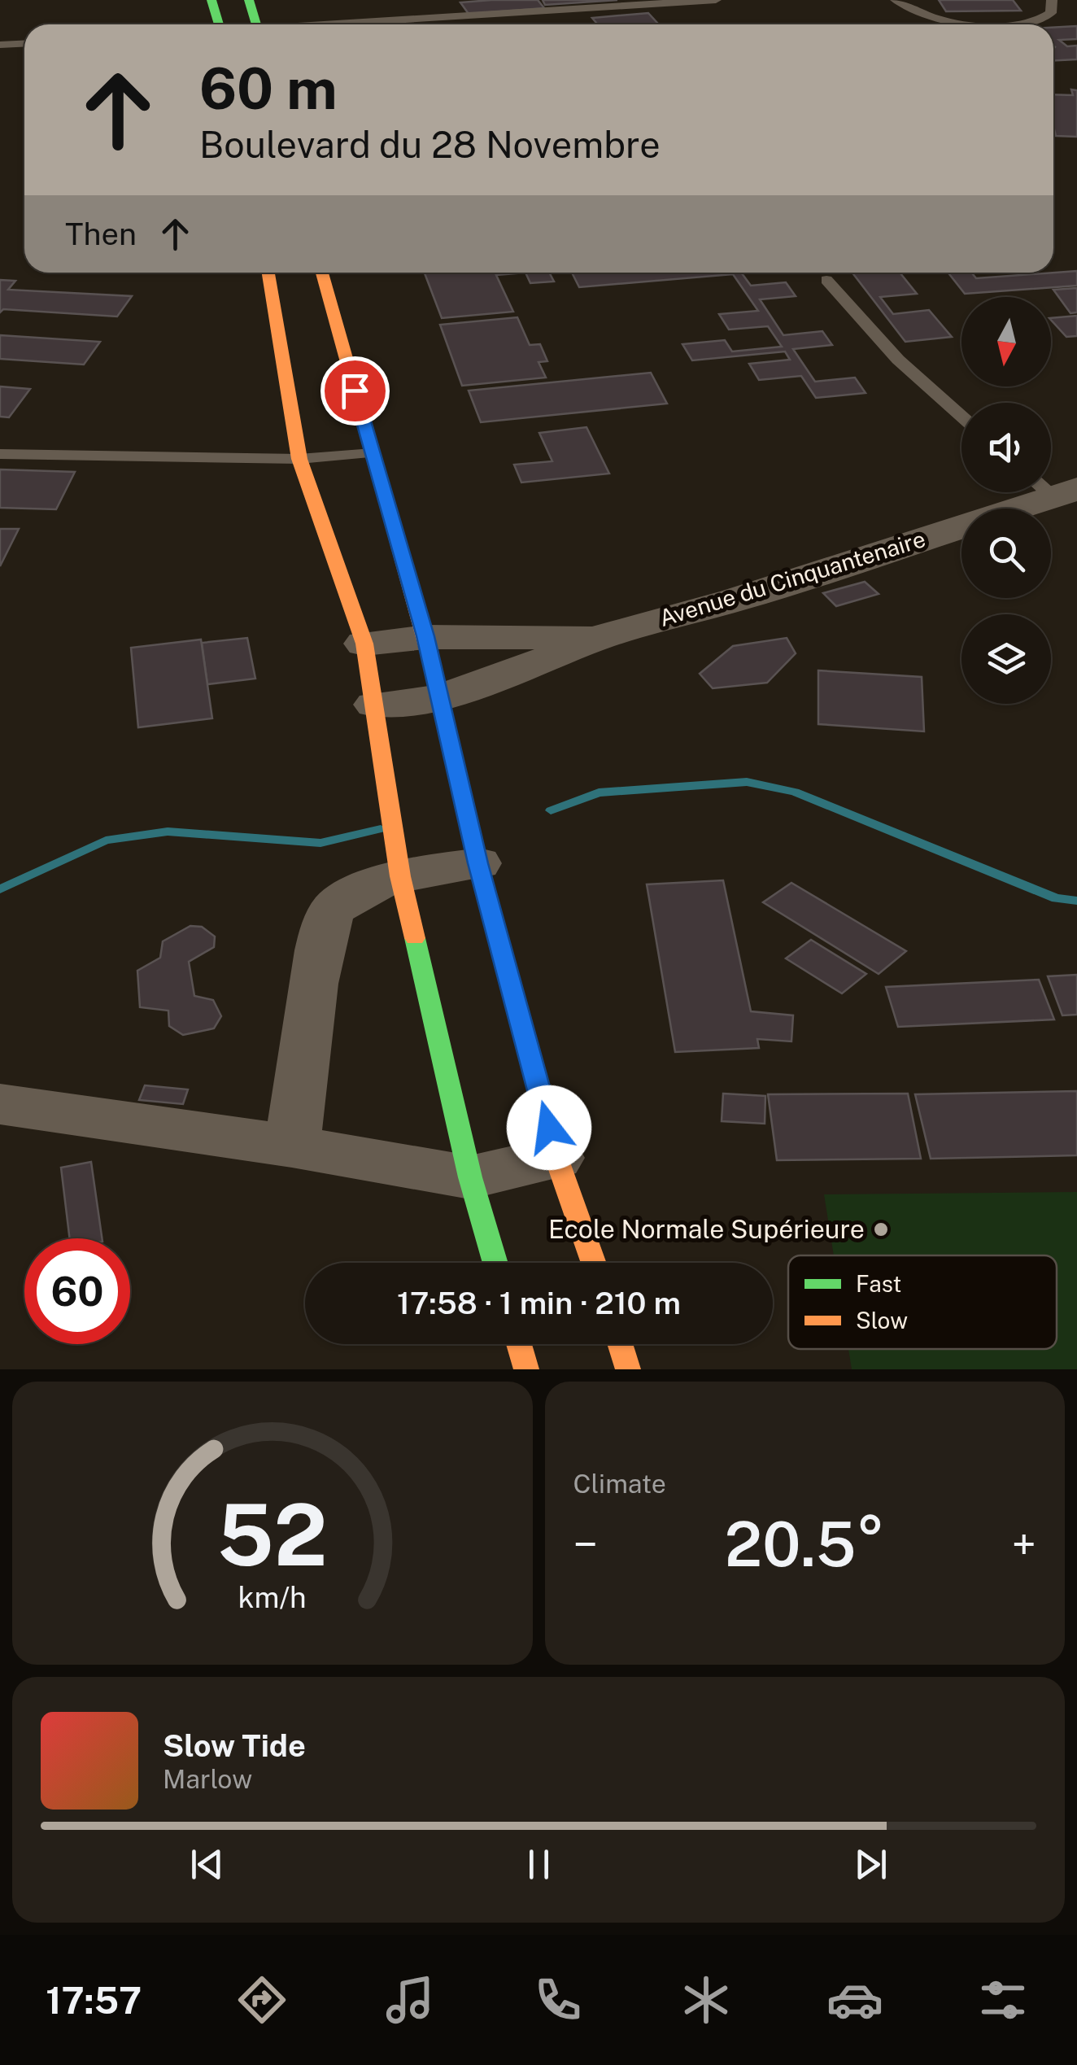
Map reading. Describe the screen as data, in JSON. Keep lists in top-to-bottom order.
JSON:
{
  "streets": {
    "street": ["Avenue du Cinquantenaire"]
  },
  "places": ["Ecole Normale Supérieure"],
  "legend": ["Fast", "Slow"],
  "north": "bottom",
  "page": {
    "turn": ["60 m", "Boulevard du 28 Novembre"],
    "then": "Then",
    "limit": "60",
    "trip": "17:58 · 1 min · 210 m",
    "tile": "Climate",
    "heat": ["−", "20.5°", "+"],
    "song": ["Slow Tide", "Marlow"],
    "tabs": "17:57",
    "gauge": ["52", "km/h"]
  }
}
